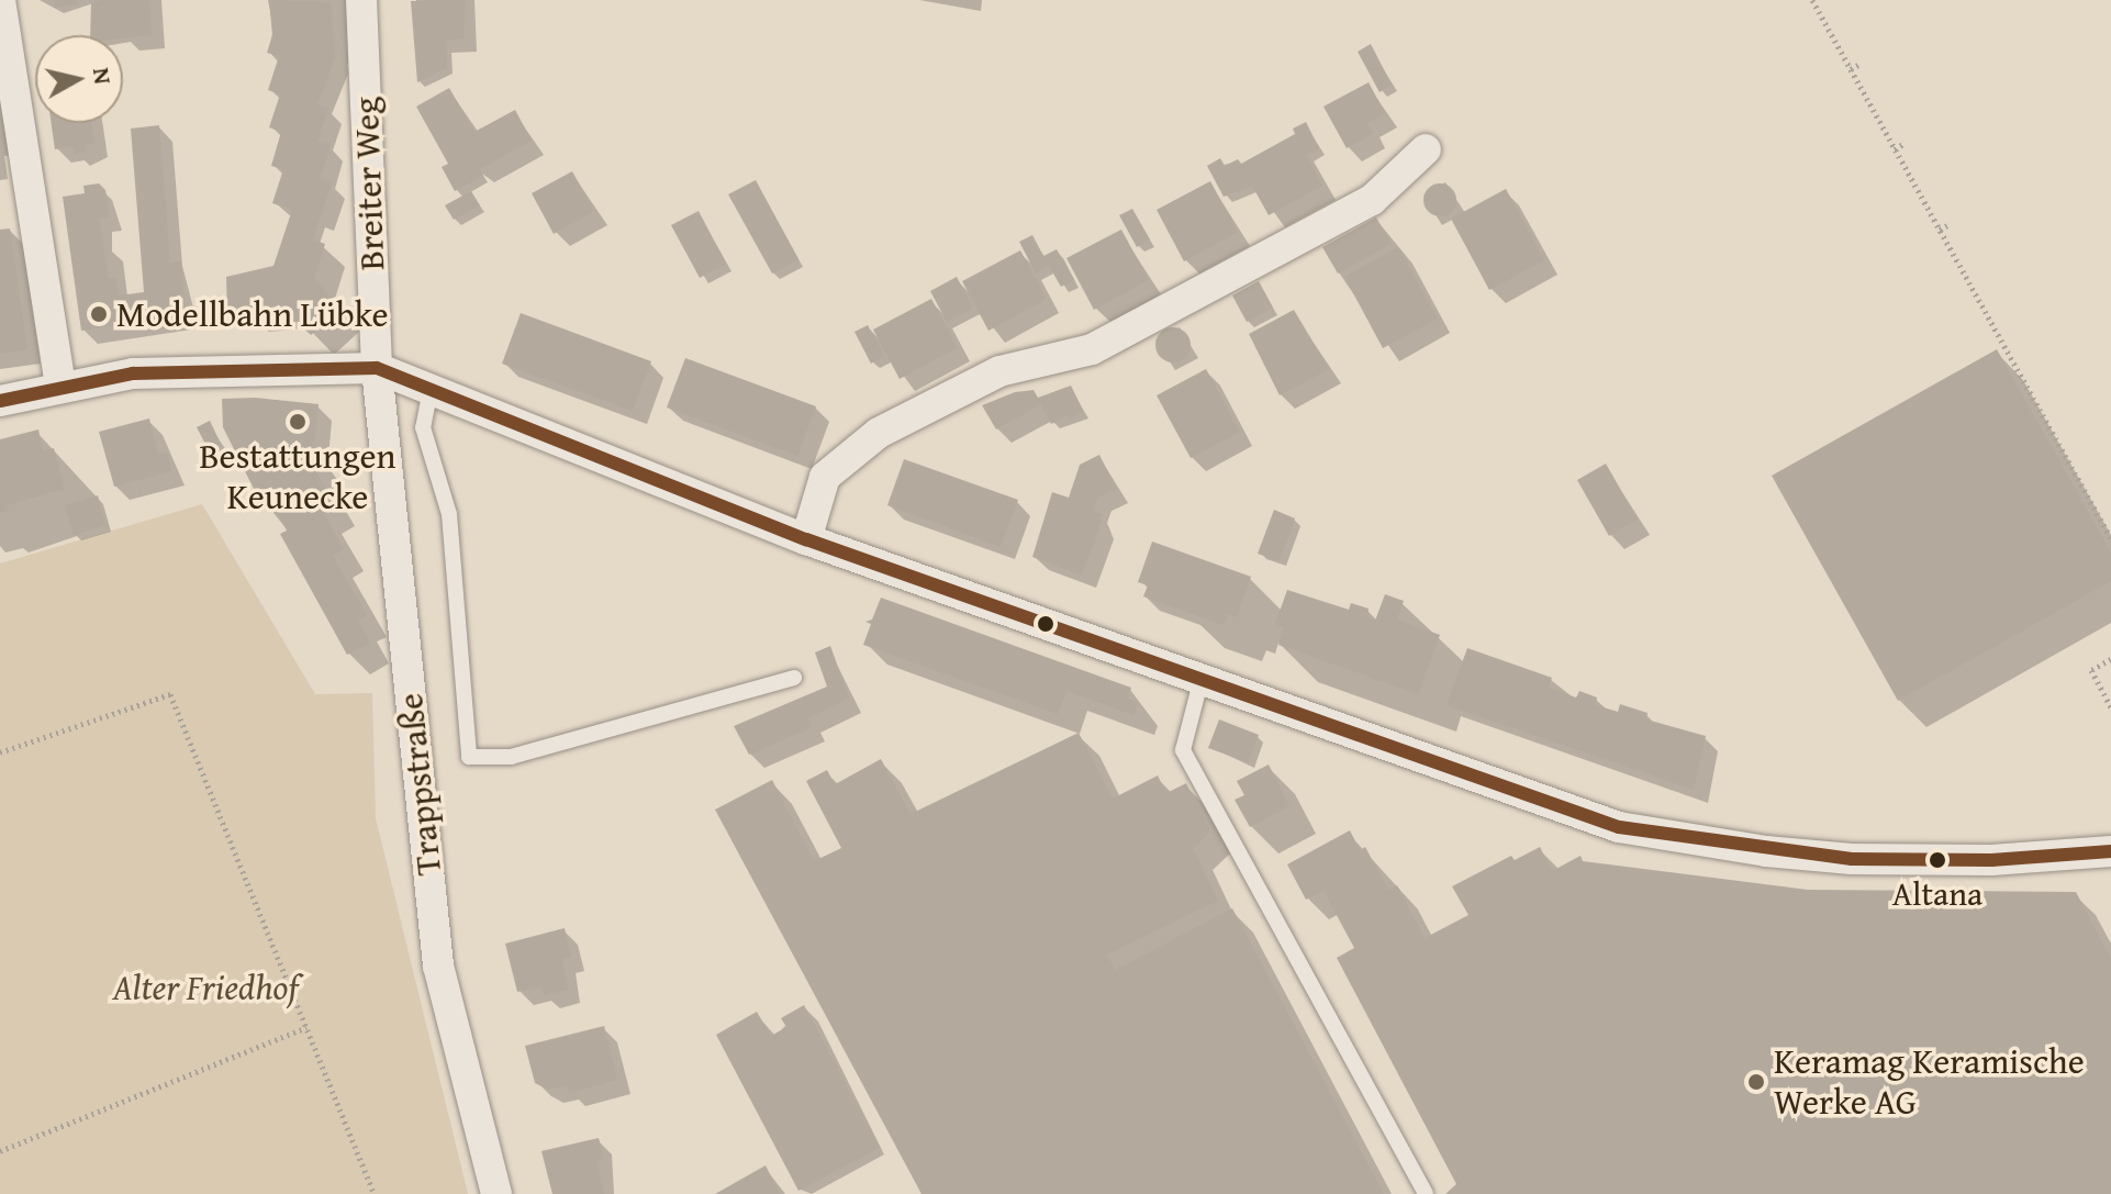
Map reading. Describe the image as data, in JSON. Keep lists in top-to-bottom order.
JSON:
{
  "streets": {
    "street": ["Breiter Weg", "Trappstraße"]
  },
  "crossings": [
    ["Breiter Weg", "Trappstraße"]
  ],
  "parks": ["Alter Friedhof"],
  "places": [
    "Modellbahn Lübke",
    "Bestattungen Keunecke",
    "Altana",
    "Keramag Keramische Werke AG"
  ],
  "north": "right"
}
